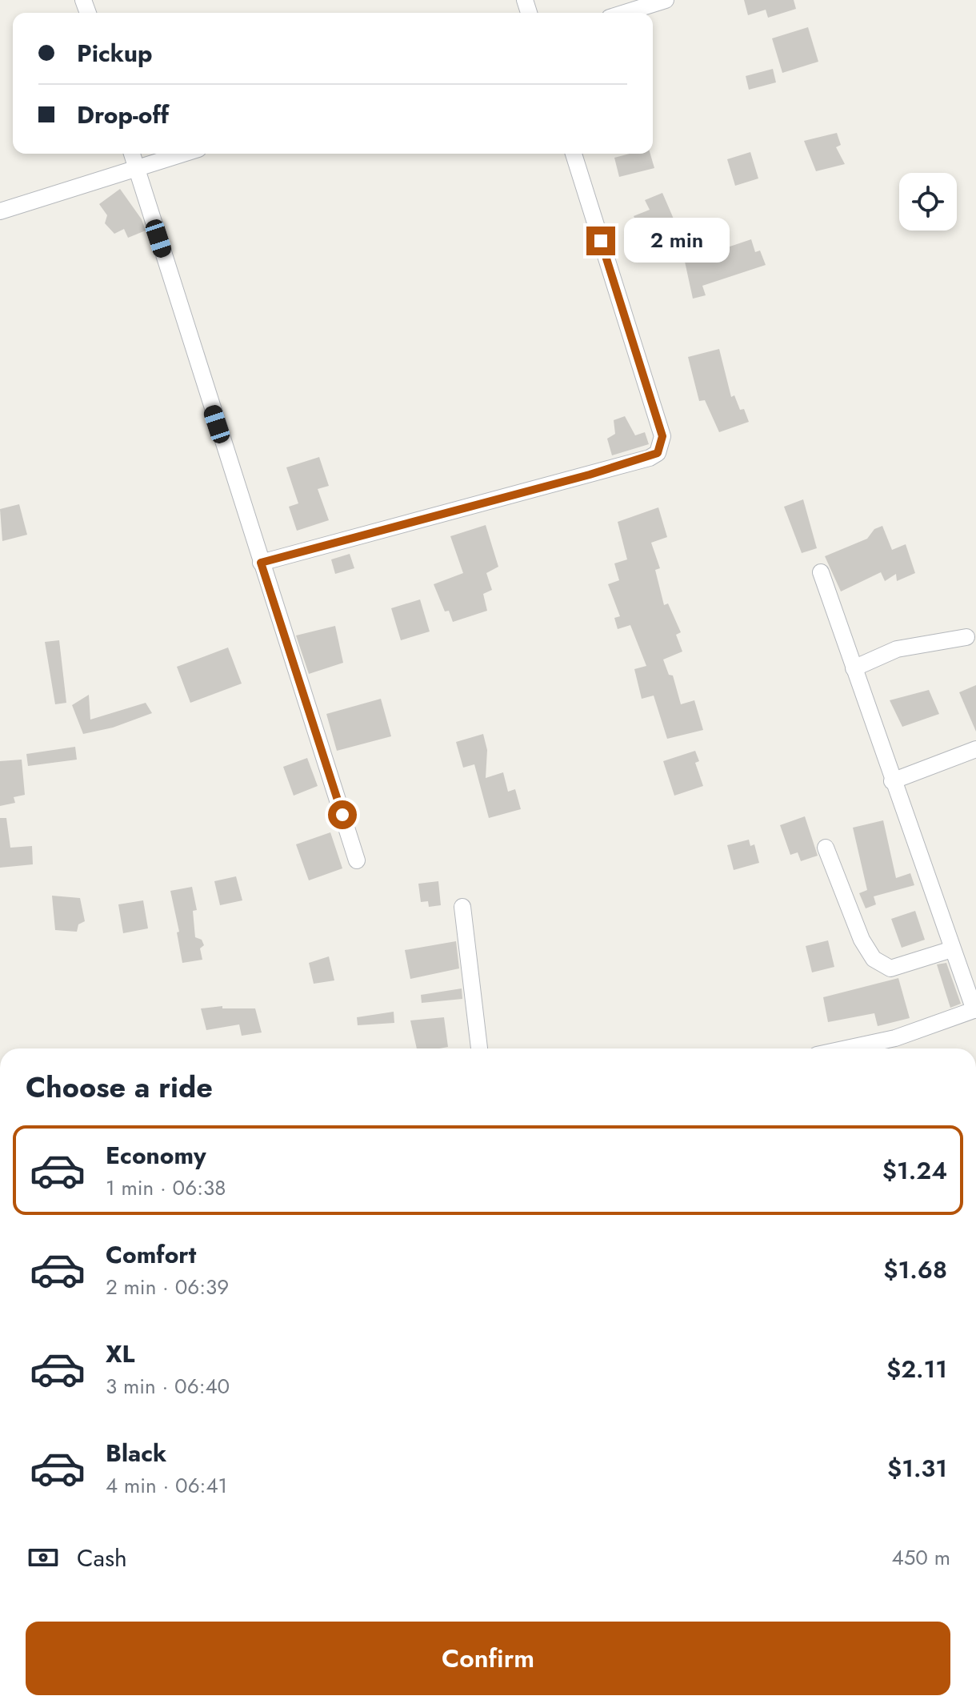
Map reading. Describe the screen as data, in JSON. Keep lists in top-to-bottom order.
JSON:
{
  "page": {
    "banner": ["Pickup", "Drop-off"],
    "bubble": "2 min",
    "heading": "Choose a ride",
    "list": [
      {
        "name": "Economy",
        "note": "1 min · 06:38",
        "value": "$1.24"
      },
      {
        "name": "Comfort",
        "note": "2 min · 06:39",
        "value": "$1.68"
      },
      {
        "name": "XL",
        "note": "3 min · 06:40",
        "value": "$2.11"
      },
      {
        "name": "Black",
        "note": "4 min · 06:41",
        "value": "$1.31"
      }
    ],
    "pay": ["Cash", "450 m"],
    "buttons": "Confirm"
  }
}
